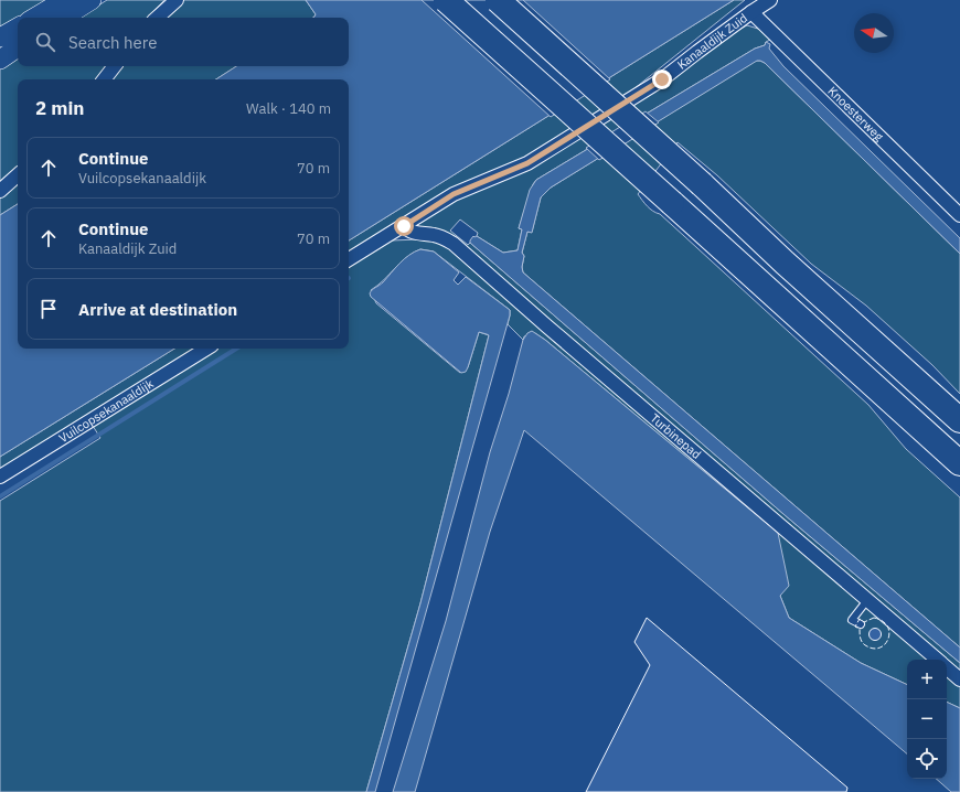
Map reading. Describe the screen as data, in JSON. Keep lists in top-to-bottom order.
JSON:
{
  "streets": {
    "street": [
      "Kanaaldijk Zuid",
      "Knoesterweg",
      "Vuilcopsekanaaldijk",
      "Turbinepad"
    ]
  },
  "crossings": [
    ["Kanaaldijk Zuid", "Knoesterweg"],
    ["Kanaaldijk Zuid", "Turbinepad"]
  ],
  "north": "left",
  "page": {
    "search": "Search here",
    "heading": ["2 min", "Walk · 140 m"],
    "list": [
      ["Continue", "Vuilcopsekanaaldijk", "70 m"],
      ["Continue", "Kanaaldijk Zuid", "70 m"],
      "Arrive at destination"
    ],
    "map_buttons": ["+", "−"]
  }
}
